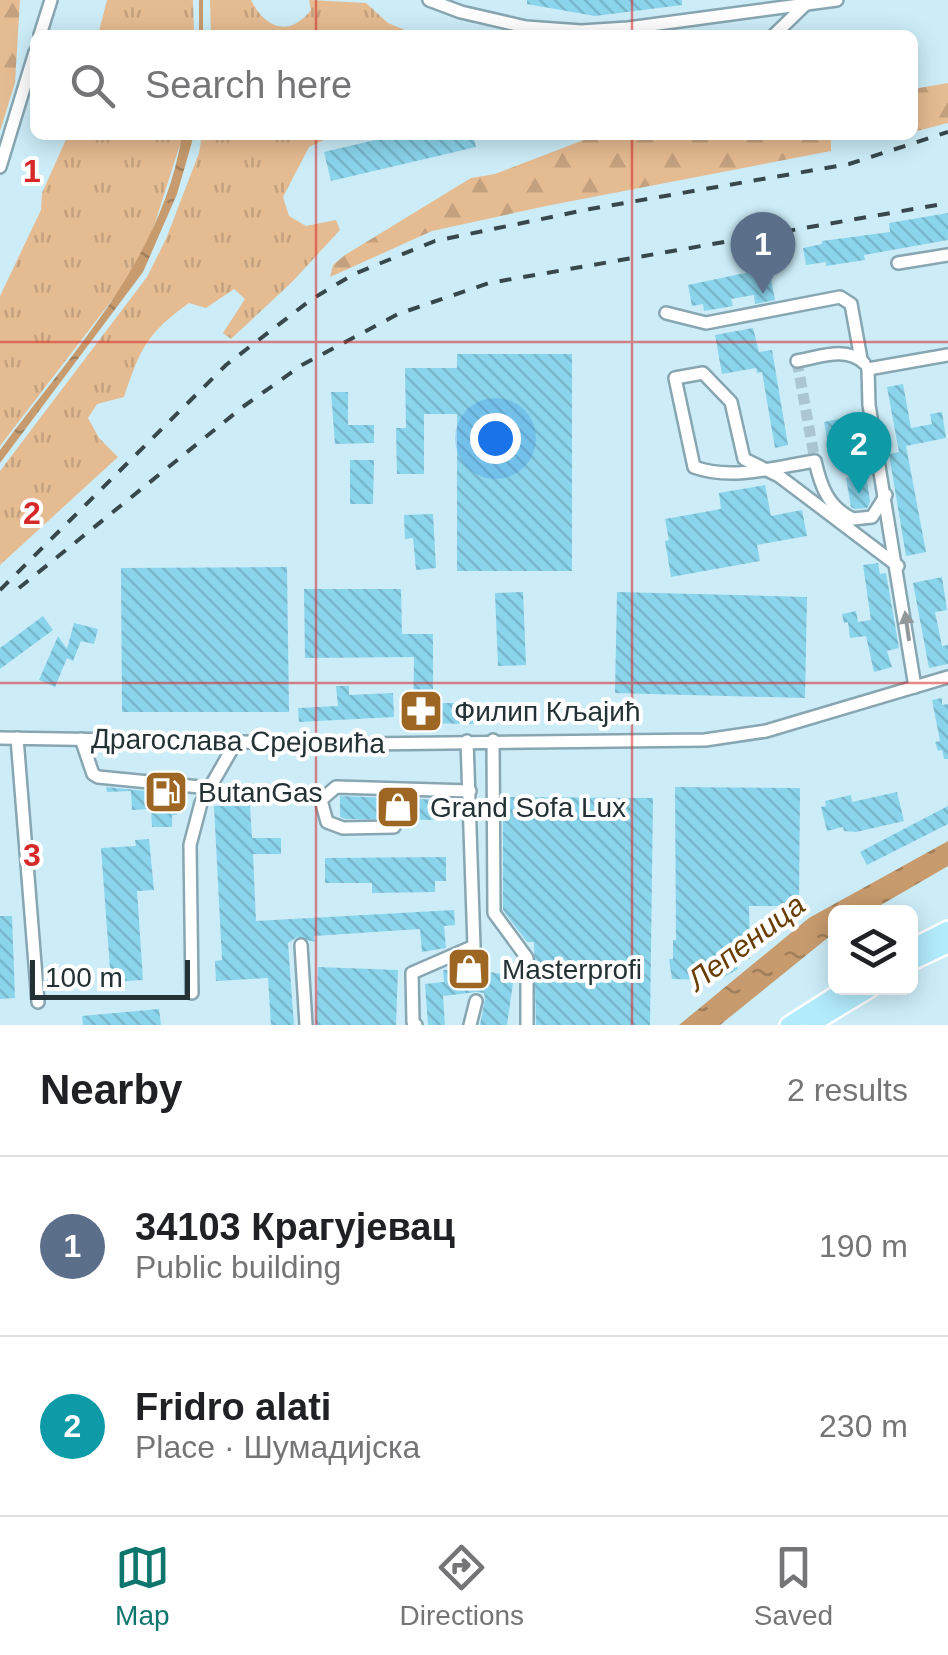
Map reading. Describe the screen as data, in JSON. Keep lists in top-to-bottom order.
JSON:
{
  "streets": {
    "street": ["Драгослава Срејовића"]
  },
  "water": ["Лепеница"],
  "places": {
    "pharmacy": ["Филип Кљајић"],
    "fuel station": ["ButanGas"],
    "shop": ["Grand Sofa Lux", "Masterprofi"]
  },
  "scale_bar": "100 m",
  "page": {
    "search": "Search here",
    "pins": ["1", "2"],
    "scale": "100 m",
    "heading": ["Nearby", "2 results"],
    "list": [
      {
        "mark": "1",
        "name": "34103 Крагујевац",
        "note": "Public building",
        "value": "190 m"
      },
      {
        "mark": "2",
        "name": "Fridro alati",
        "note": "Place · Шумадијска",
        "value": "230 m"
      }
    ],
    "nav": ["Map", "Directions", "Saved"]
  },
  "grid": {
    "rows": ["1", "2", "3"]
  }
}
